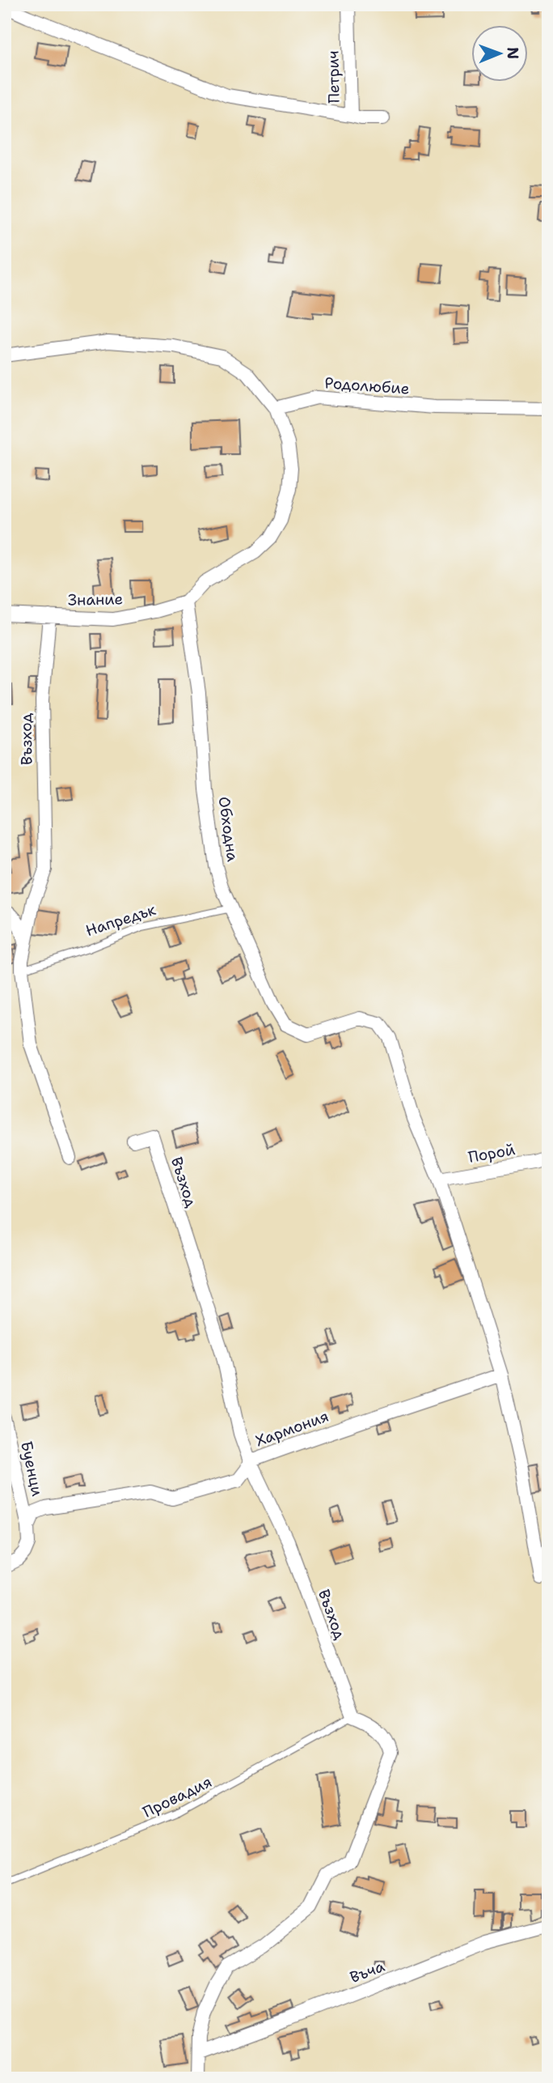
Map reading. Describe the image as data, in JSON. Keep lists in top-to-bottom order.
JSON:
{
  "streets": {
    "street": [
      "Петрич",
      "Родолюбие",
      "Знание",
      "Възход",
      "Обходна",
      "Порой",
      "Хармония",
      "Буенци",
      "Въча"
    ],
    "lane": ["Напредък", "Провадия"]
  },
  "crossings": [
    ["Знание", "Възход"],
    ["Знание", "Обходна"],
    ["Възход", "Напредък"],
    ["Възход", "Хармония"],
    ["Възход", "Провадия"],
    ["Обходна", "Напредък"],
    ["Обходна", "Порой"],
    ["Обходна", "Хармония"],
    ["Хармония", "Буенци"]
  ],
  "north": "right"
}
